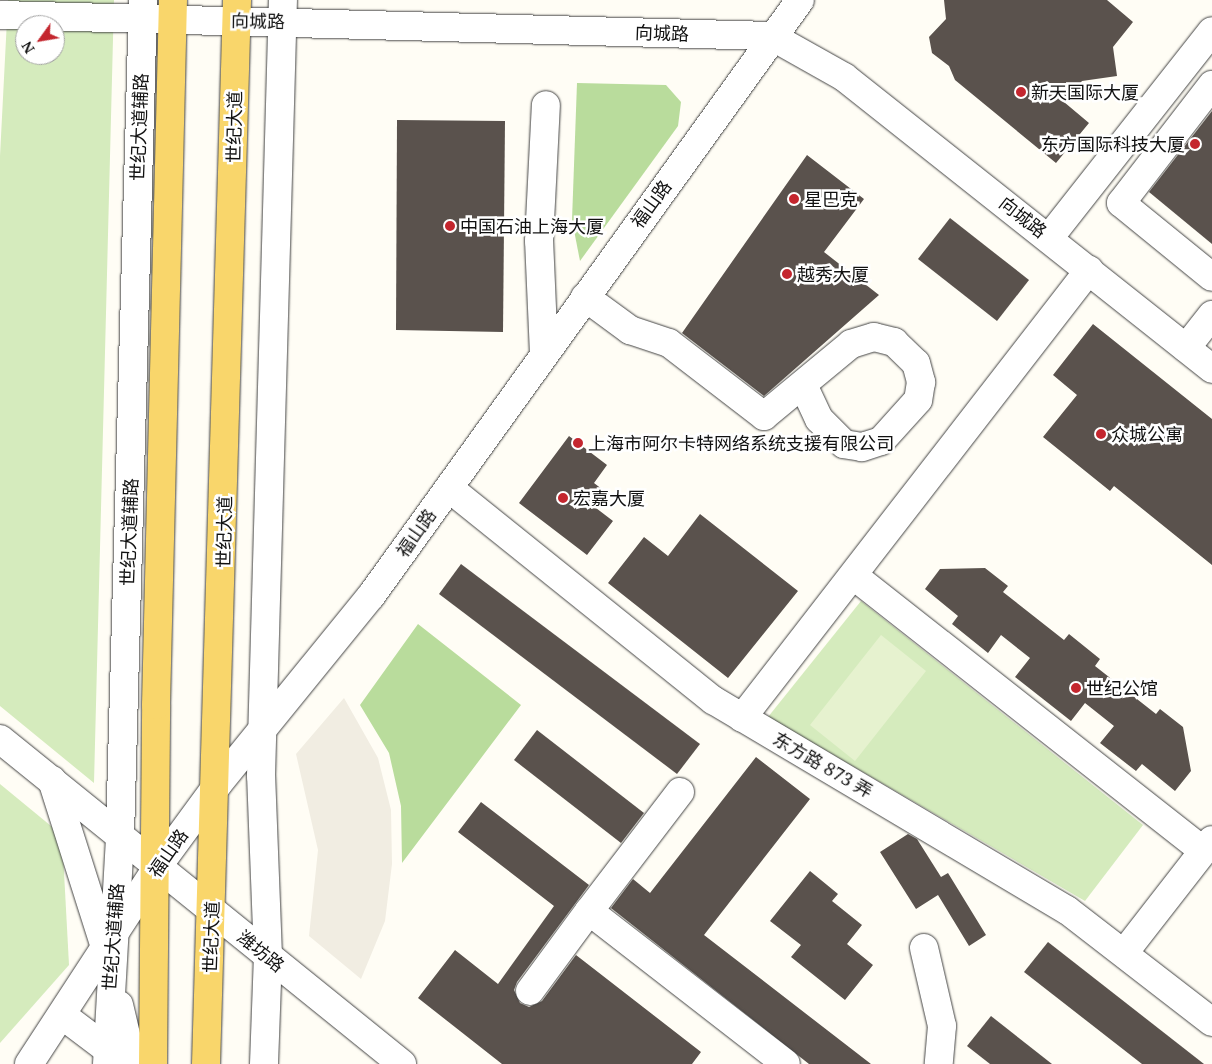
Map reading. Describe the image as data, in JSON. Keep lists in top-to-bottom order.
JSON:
{
  "streets": {
    "main road": ["世纪大道"],
    "street": [
      "向城路",
      "世纪大道辅路",
      "福山路",
      "东方路 873 弄",
      "潍坊路"
    ]
  },
  "crossings": [
    ["向城路", "世纪大道辅路"],
    ["向城路", "世纪大道"],
    ["向城路", "福山路"],
    ["世纪大道辅路", "福山路"],
    ["世纪大道辅路", "潍坊路"],
    ["世纪大道", "福山路"],
    ["世纪大道", "潍坊路"],
    ["福山路", "东方路 873 弄"],
    ["福山路", "潍坊路"]
  ],
  "places": [
    "新天国际大厦",
    "东方国际科技大厦",
    "星巴克",
    "中国石油上海大厦",
    "越秀大厦",
    "众城公寓",
    "上海市阿尔卡特网络系统支援有限公司",
    "宏嘉大厦",
    "世纪公馆"
  ],
  "north": "bottom left"
}
